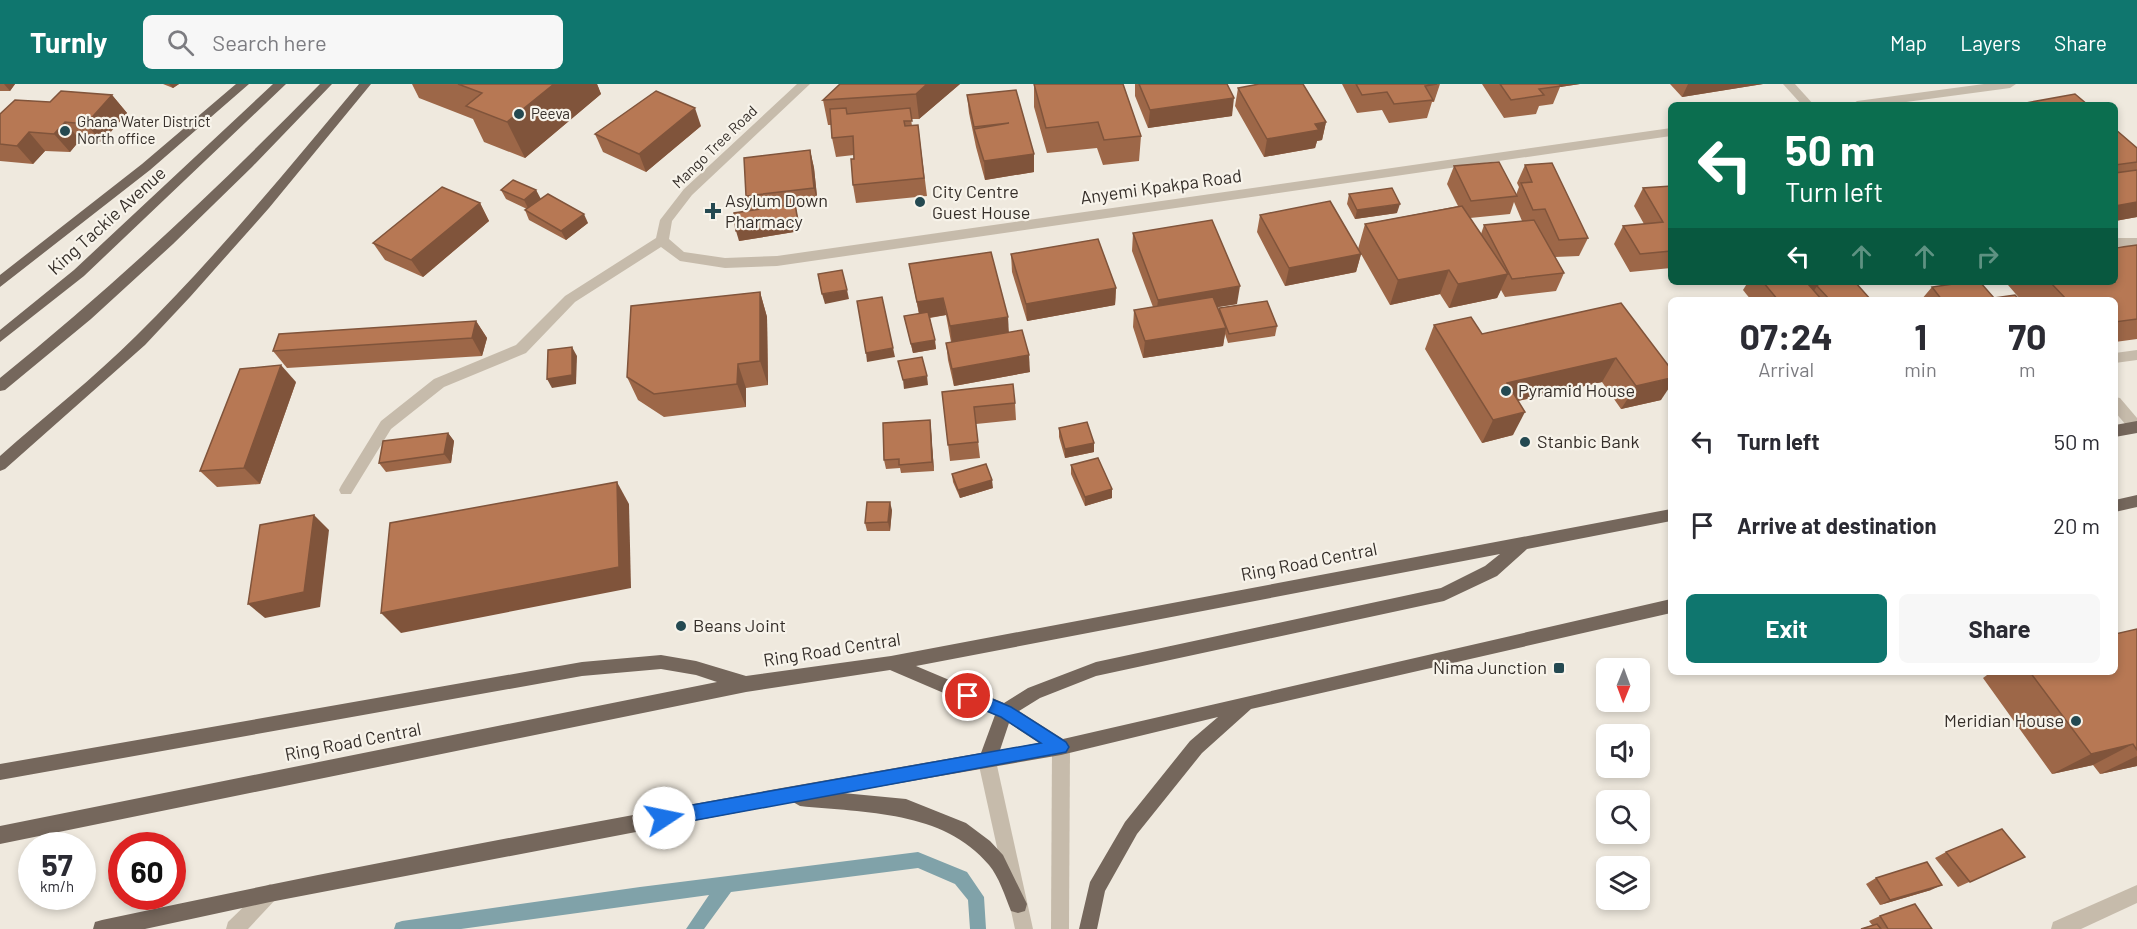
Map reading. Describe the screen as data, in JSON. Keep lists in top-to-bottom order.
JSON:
{
  "streets": {
    "main road": ["King Tackie Avenue", "Ring Road Central"],
    "street": ["Mango Tree Road", "Anyemi Kpakpa Road"]
  },
  "crossings": [
    ["Mango Tree Road", "Anyemi Kpakpa Road"]
  ],
  "places": {
    "other": [
      "Peeva",
      "Ghana Water District North office",
      "City Centre Guest House",
      "Pyramid House",
      "Stanbic Bank",
      "Beans Joint",
      "Meridian House"
    ],
    "health": ["Asylum Down Pharmacy"],
    "transit": ["Nima Junction"]
  },
  "north": "bottom",
  "page": {
    "header": "Turnly",
    "search": "Search here",
    "nav": ["Map", "Layers", "Share"],
    "turn": ["50 m", "Turn left"],
    "eta": [
      "07:24",
      "Arrival",
      "1",
      "min",
      "70",
      "m"
    ],
    "list": [
      {
        "name": "Turn left",
        "value": "50 m"
      },
      {
        "name": "Arrive at destination",
        "value": "20 m"
      }
    ],
    "buttons": ["Exit", "Share"],
    "speed": "57 km/h",
    "limit": "60"
  }
}
